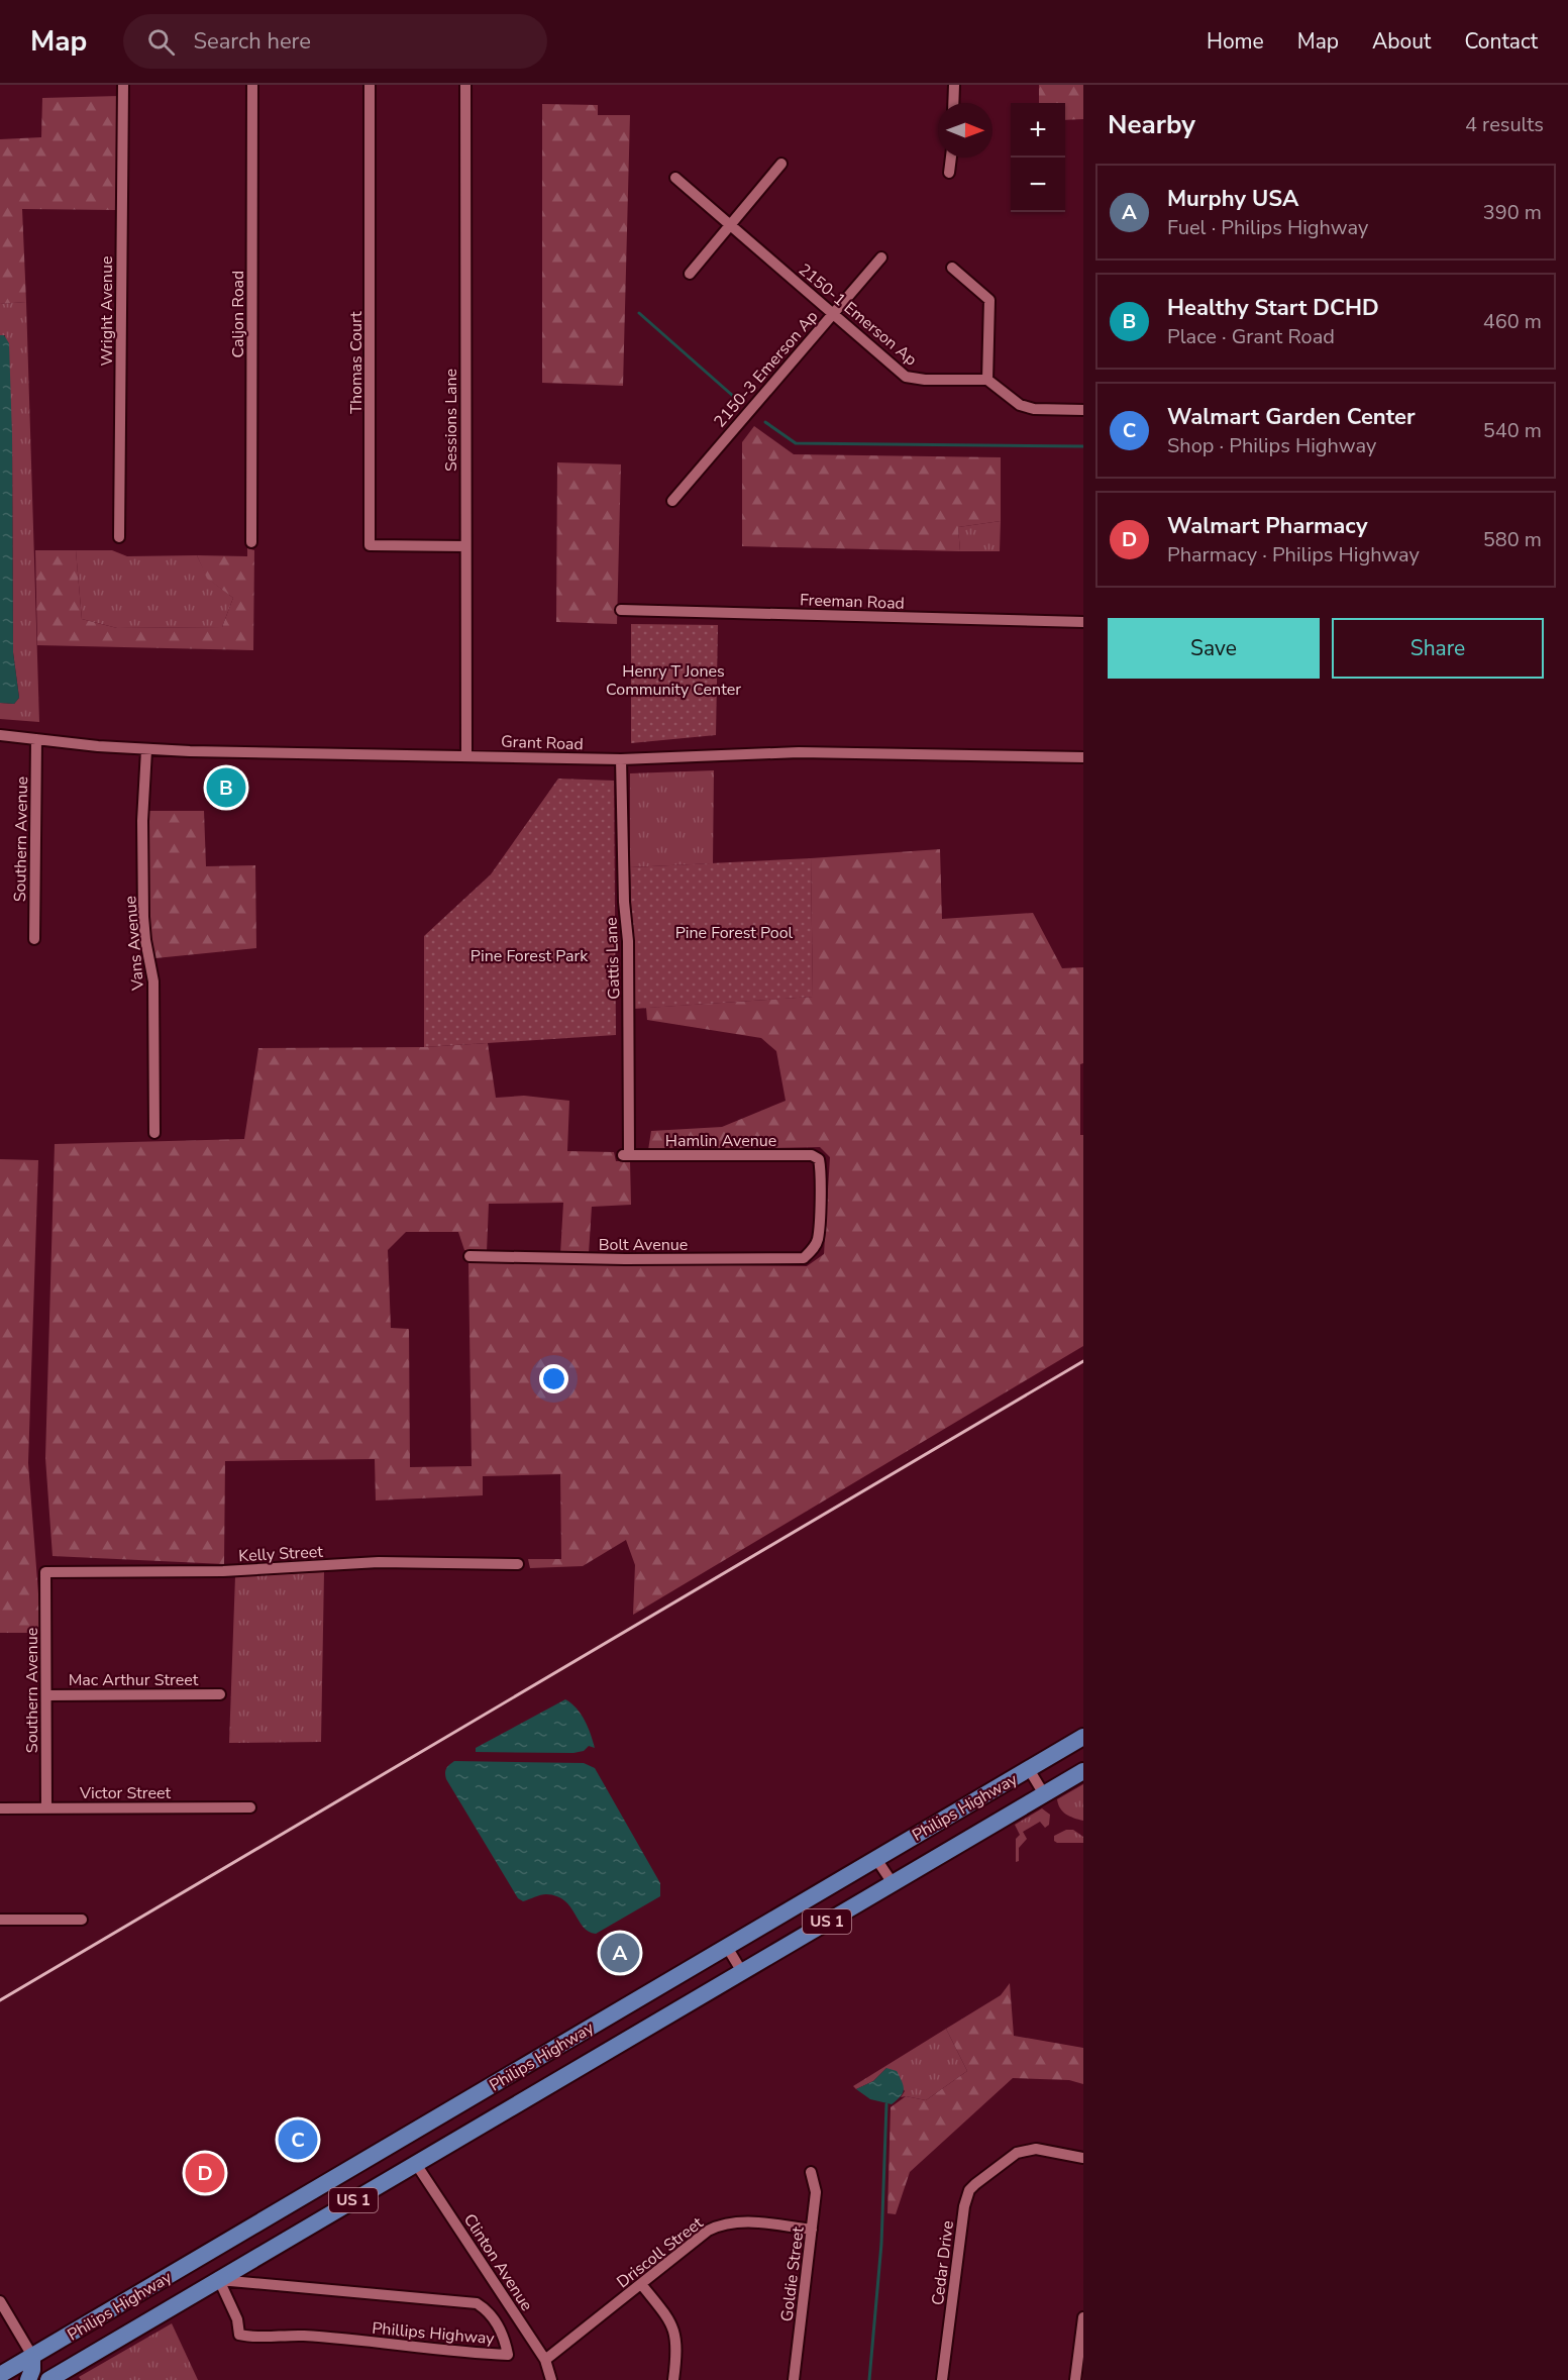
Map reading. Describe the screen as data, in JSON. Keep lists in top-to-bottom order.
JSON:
{
  "streets": {
    "main road": ["Philips Highway", "US 1"],
    "street": [
      "Wright Avenue",
      "Caljon Road",
      "2150-1 Emerson Ap",
      "Thomas Court",
      "2150-3 Emerson Ap",
      "Sessions Lane",
      "Freeman Road",
      "Grant Road",
      "Southern Avenue",
      "Vans Avenue",
      "Gattis Lane",
      "Hamlin Avenue",
      "Bolt Avenue",
      "Kelly Street",
      "Mac Arthur Street",
      "Victor Street",
      "Driscoll Street",
      "Clinton Avenue",
      "Cedar Drive",
      "Goldie Street",
      "Phillips Highway"
    ]
  },
  "crossings": [
    ["2150-1 Emerson Ap", "2150-3 Emerson Ap"],
    ["Thomas Court", "Sessions Lane"],
    ["Sessions Lane", "Grant Road"],
    ["Grant Road", "Southern Avenue"],
    ["Grant Road", "Vans Avenue"],
    ["Grant Road", "Gattis Lane"],
    ["Southern Avenue", "Kelly Street"],
    ["Southern Avenue", "Mac Arthur Street"],
    ["Southern Avenue", "Victor Street"],
    ["Gattis Lane", "Hamlin Avenue"],
    ["Hamlin Avenue", "Bolt Avenue"],
    ["Philips Highway", "Clinton Avenue"],
    ["Philips Highway", "Phillips Highway"],
    ["Driscoll Street", "Clinton Avenue"],
    ["Driscoll Street", "Goldie Street"]
  ],
  "parks": ["Henry T Jones Community Center", "Pine Forest Pool", "Pine Forest Park"],
  "north": "right",
  "page": {
    "header": "Map",
    "search": "Search here",
    "nav": [
      "Home",
      "Map",
      "About",
      "Contact"
    ],
    "heading": ["Nearby", "4 results"],
    "map_buttons": ["+", "−"],
    "list": [
      {
        "mark": "A",
        "name": "Murphy USA",
        "note": "Fuel · Philips Highway",
        "value": "390 m"
      },
      {
        "mark": "B",
        "name": "Healthy Start DCHD",
        "note": "Place · Grant Road",
        "value": "460 m"
      },
      {
        "mark": "C",
        "name": "Walmart Garden Center",
        "note": "Shop · Philips Highway",
        "value": "540 m"
      },
      {
        "mark": "D",
        "name": "Walmart Pharmacy",
        "note": "Pharmacy · Philips Highway",
        "value": "580 m"
      }
    ],
    "buttons": ["Save", "Share"],
    "pins": [
      "B",
      "A",
      "C",
      "D"
    ]
  }
}
